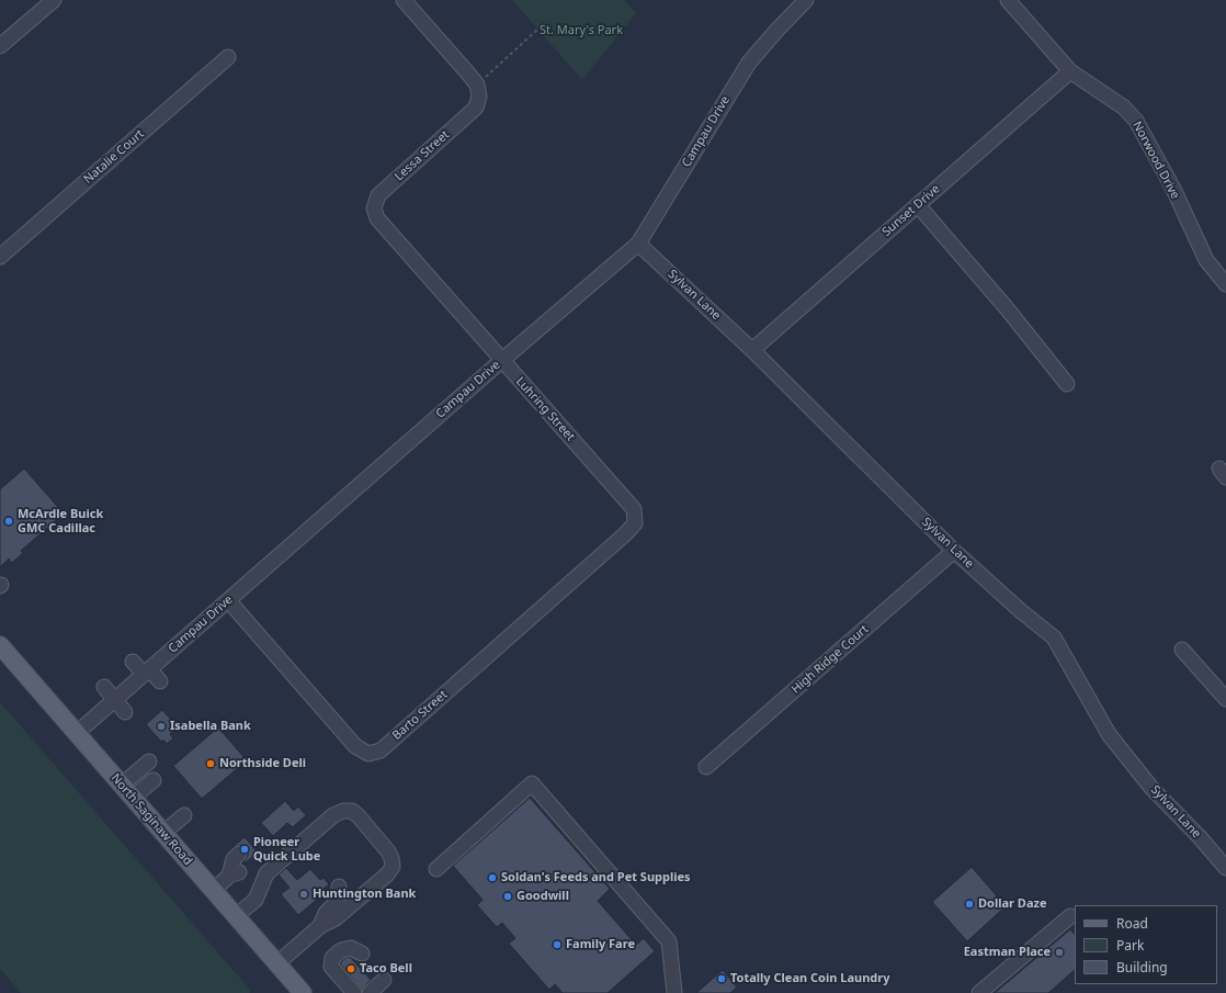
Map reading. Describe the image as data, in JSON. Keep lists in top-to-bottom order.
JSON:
{
  "streets": {
    "main road": ["North Saginaw Road"],
    "street": [
      "Campau Drive",
      "Lessa Street",
      "Natalie Court",
      "Norwood Drive",
      "Sunset Drive",
      "Sylvan Lane",
      "Luhring Street",
      "High Ridge Court",
      "Barto Street"
    ]
  },
  "crossings": [
    ["Campau Drive", "Sylvan Lane"],
    ["Campau Drive", "Luhring Street"],
    ["Campau Drive", "Barto Street"],
    ["Campau Drive", "North Saginaw Road"],
    ["Lessa Street", "Luhring Street"],
    ["Norwood Drive", "Sunset Drive"],
    ["Sunset Drive", "Sylvan Lane"],
    ["Sylvan Lane", "High Ridge Court"],
    ["Luhring Street", "Barto Street"]
  ],
  "parks": ["St. Mary's Park"],
  "places": [
    "McArdle Buick GMC Cadillac",
    "Isabella Bank",
    "Northside Deli",
    "Pioneer Quick Lube",
    "Soldan's Feeds and Pet Supplies",
    "Huntington Bank",
    "Goodwill",
    "Dollar Daze",
    "Family Fare",
    "Eastman Place",
    "Taco Bell",
    "Totally Clean Coin Laundry"
  ],
  "legend": ["Road", "Park", "Building"]
}
